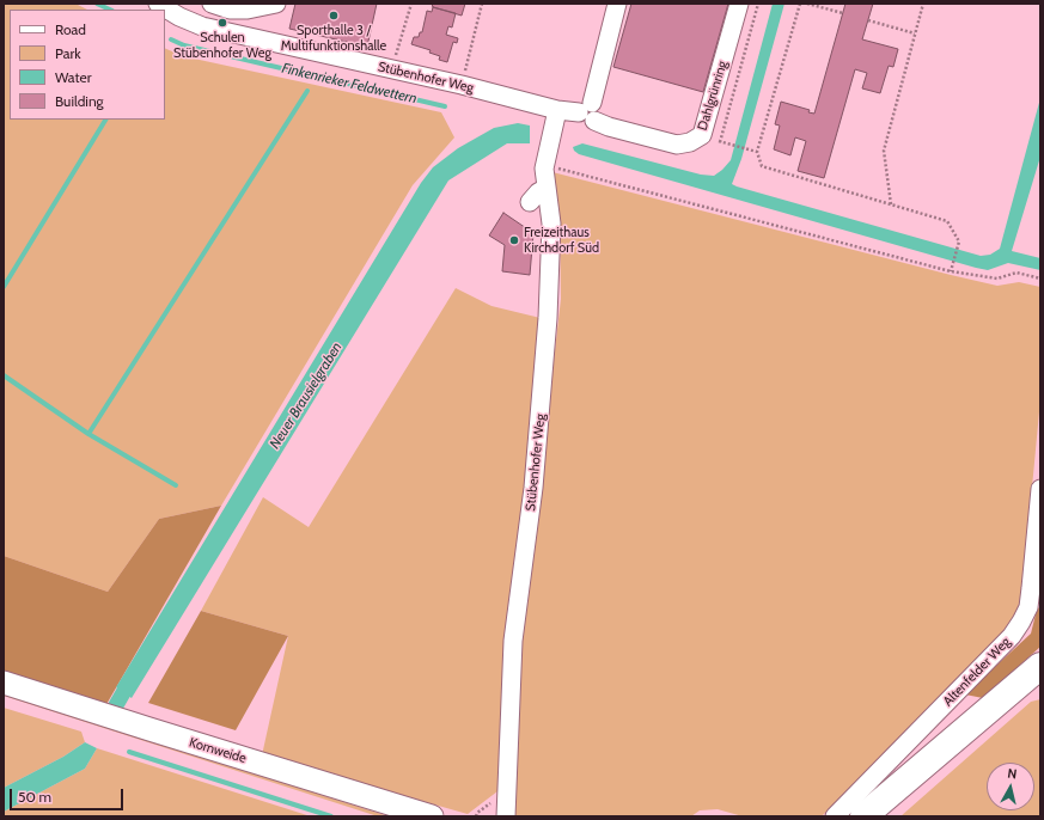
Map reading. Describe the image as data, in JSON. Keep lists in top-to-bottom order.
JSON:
{
  "streets": {
    "main road": ["Kornweide"],
    "street": ["Stübenhofer Weg", "Dahlgrünring", "Altenfelder Weg"]
  },
  "crossings": [
    ["Stübenhofer Weg", "Dahlgrünring"]
  ],
  "water": ["Finkenrieker Feldwettern", "Neuer Brausielgraben"],
  "places": ["Sporthalle 3 / Multifunktionshalle", "Schulen Stübenhofer Weg", "Freizeithaus Kirchdorf Süd"],
  "legend": [
    "Road",
    "Park",
    "Water",
    "Building"
  ],
  "scale_bar": "50 m",
  "north": "top"
}
